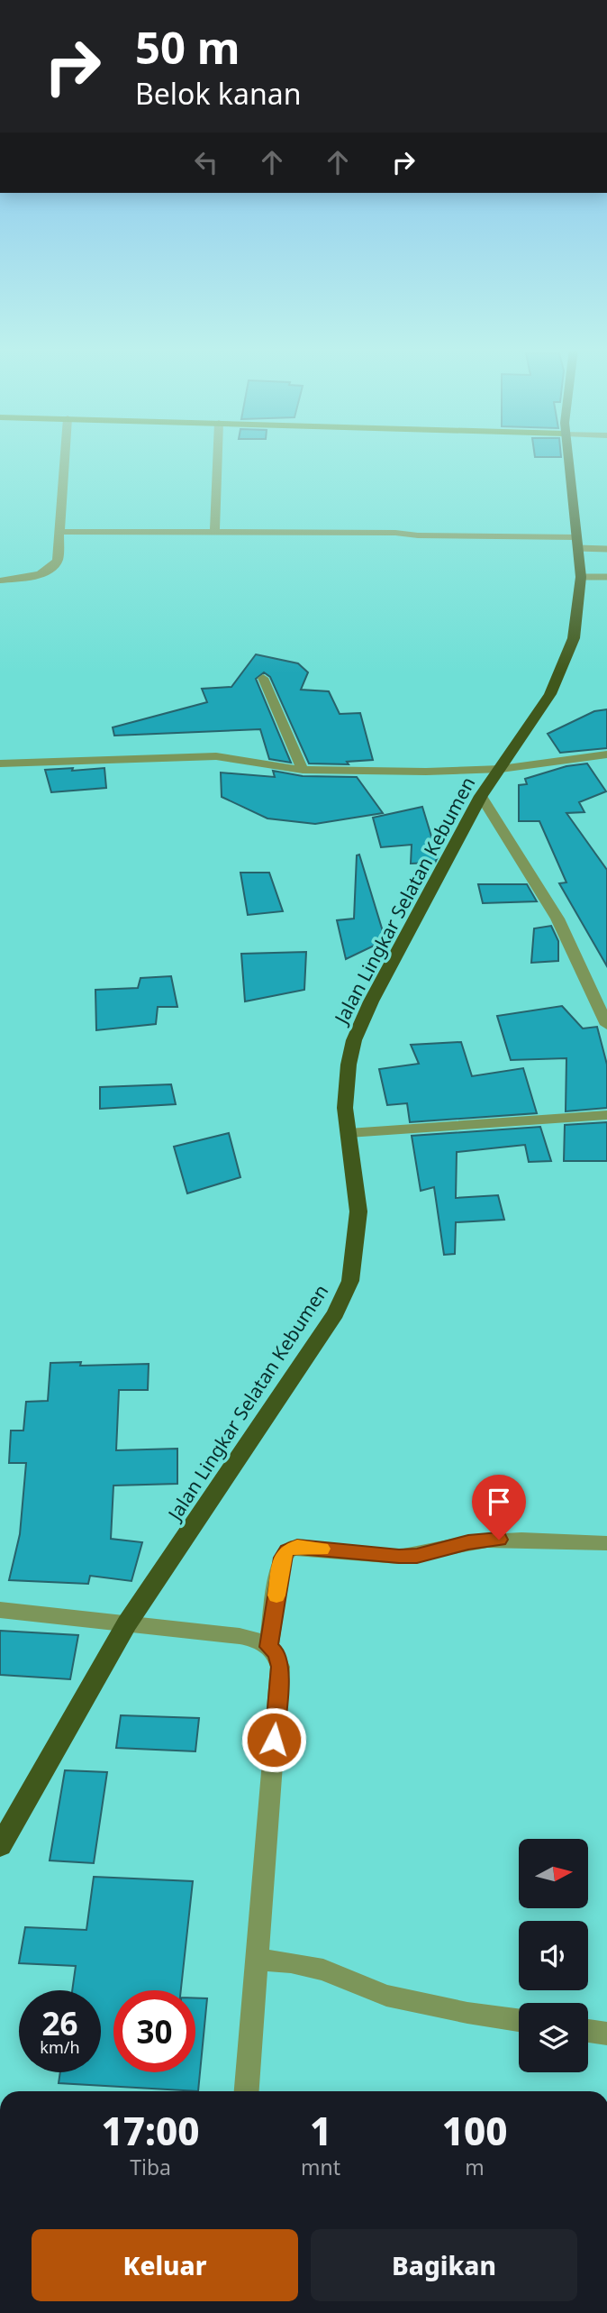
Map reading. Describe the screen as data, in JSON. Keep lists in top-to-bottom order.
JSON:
{
  "streets": {
    "highway": ["Jalan Lingkar Selatan Kebumen"]
  },
  "north": "right",
  "page": {
    "turn": ["50 m", "Belok kanan"],
    "speed": "26 km/h",
    "limit": "30",
    "eta": [
      "17:00",
      "Tiba",
      "1",
      "mnt",
      "100",
      "m"
    ],
    "buttons": ["Keluar", "Bagikan"]
  }
}
